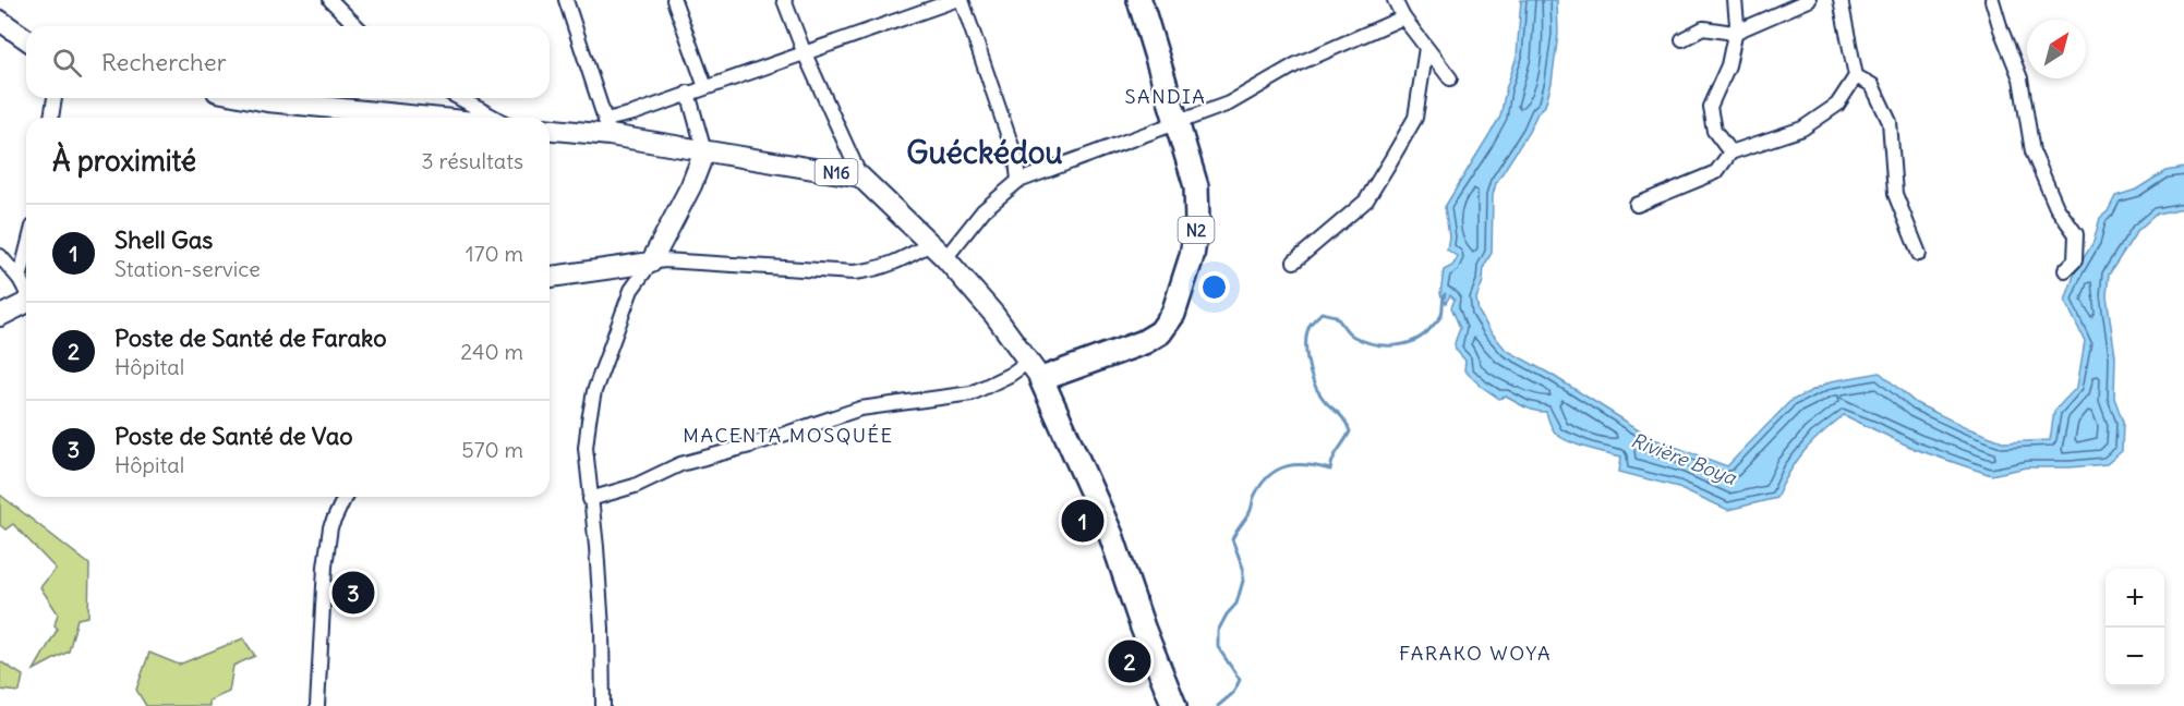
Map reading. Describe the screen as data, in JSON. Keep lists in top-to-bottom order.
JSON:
{
  "streets": {
    "highway": ["N2"],
    "main road": ["N16"]
  },
  "crossings": [
    ["N16", "N2"]
  ],
  "districts": [
    "SANDIA",
    "Guéckédou",
    "MACENTA MOSQUÉE",
    "FARAKO WOYA"
  ],
  "water": ["Rivière Boya"],
  "north": "top right",
  "page": {
    "search": "Rechercher",
    "heading": ["À proximité", "3 résultats"],
    "list": [
      {
        "mark": "1",
        "name": "Shell Gas",
        "note": "Station-service",
        "value": "170 m"
      },
      {
        "mark": "2",
        "name": "Poste de Santé de Farako",
        "note": "Hôpital",
        "value": "240 m"
      },
      {
        "mark": "3",
        "name": "Poste de Santé de Vao",
        "note": "Hôpital",
        "value": "570 m"
      }
    ],
    "pins": ["1", "3", "2"],
    "map_buttons": ["+", "−"]
  }
}
